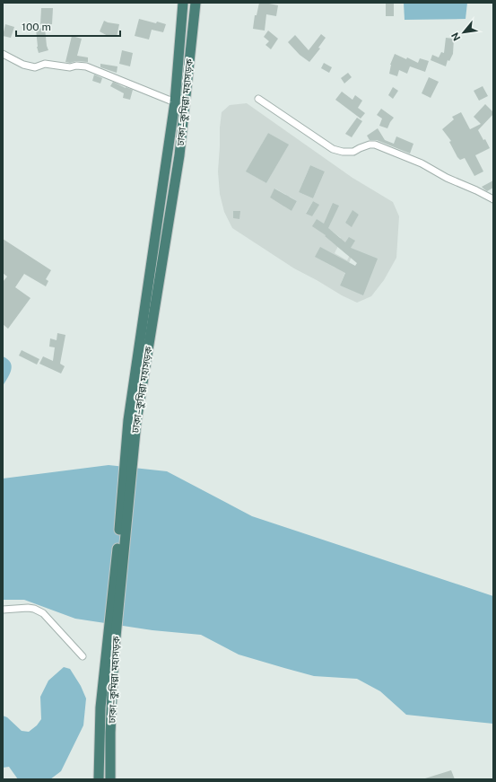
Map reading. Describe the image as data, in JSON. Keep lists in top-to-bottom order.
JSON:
{
  "streets": {
    "highway": ["ঢাকা–কুমিল্লা মহাসড়ক"]
  },
  "scale_bar": "100 m",
  "north": "bottom left"
}
